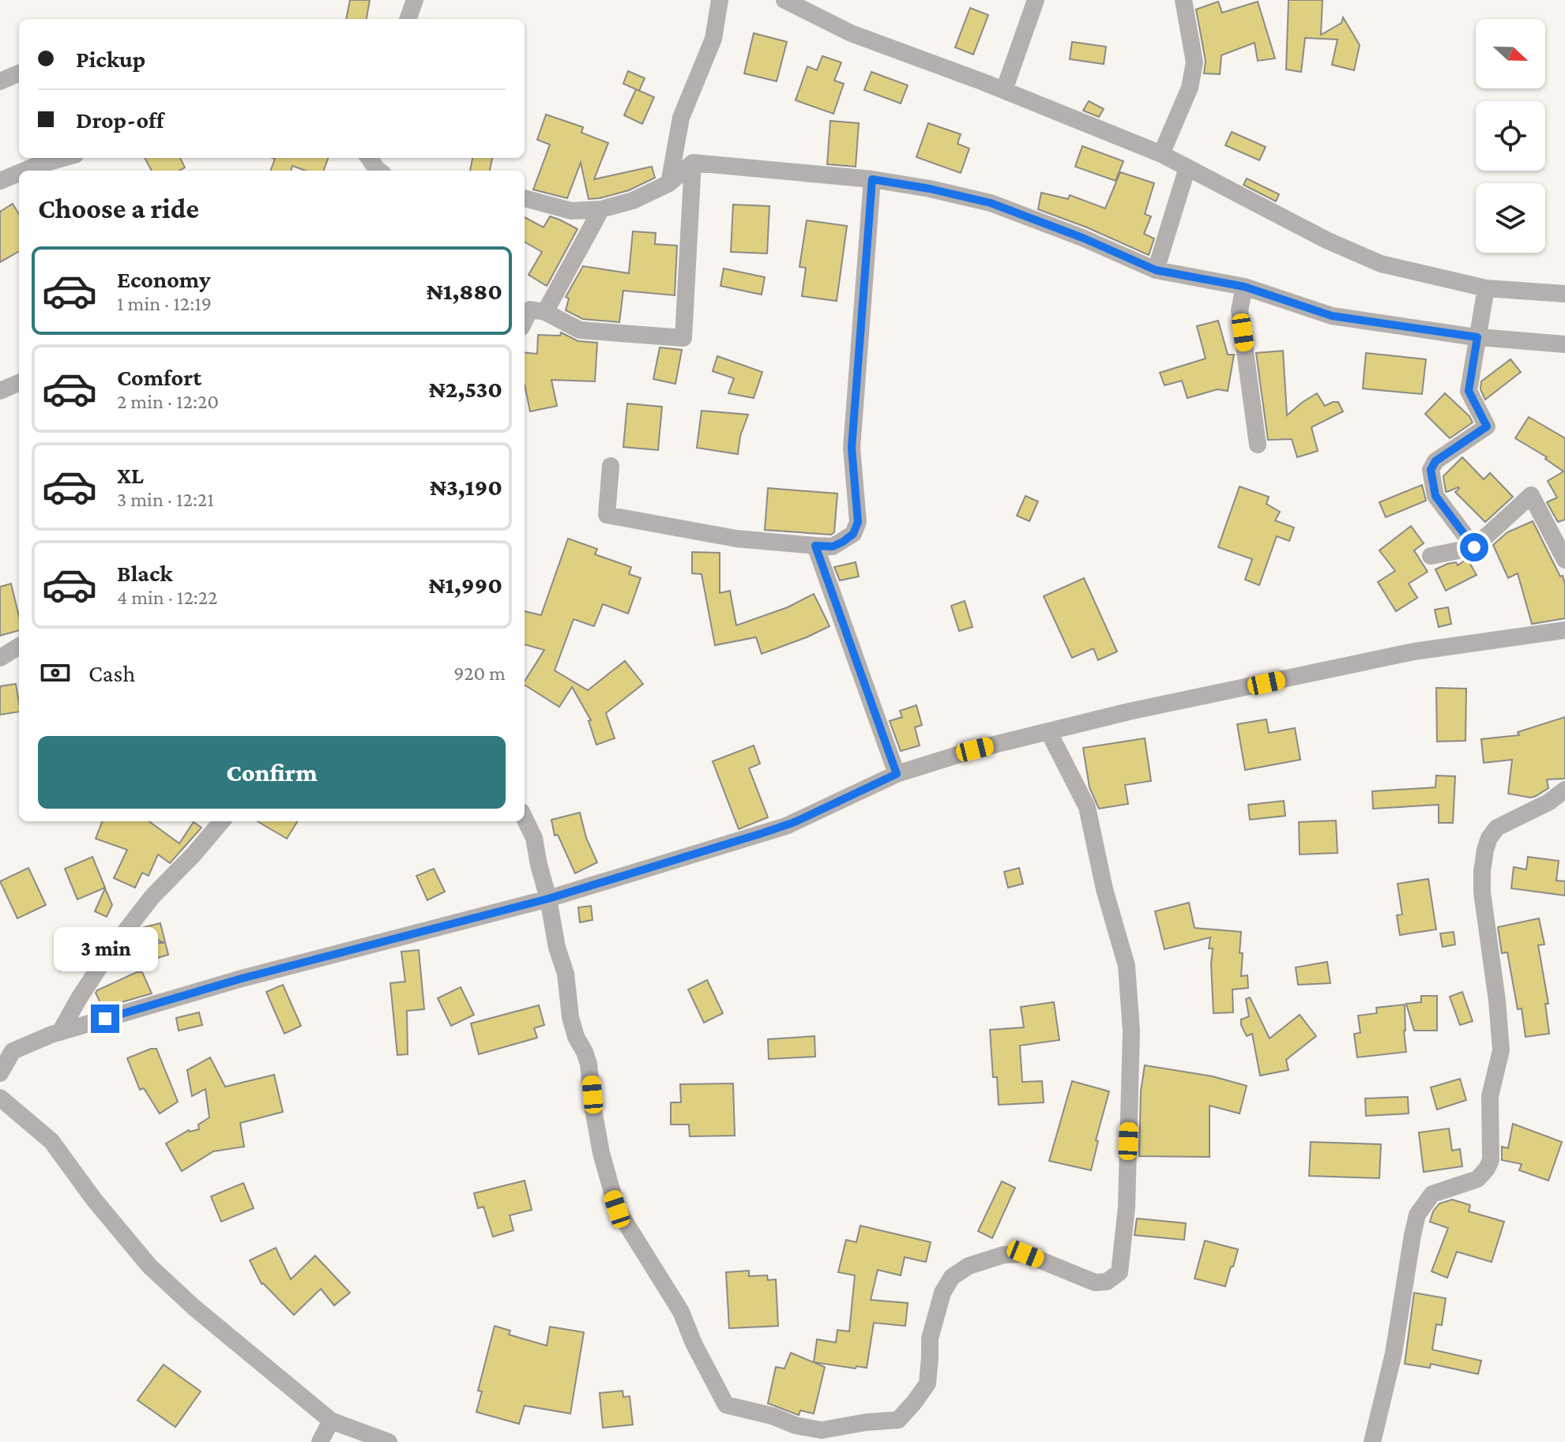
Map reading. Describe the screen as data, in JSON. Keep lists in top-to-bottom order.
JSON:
{
  "north": "right",
  "page": {
    "banner": ["Pickup", "Drop-off"],
    "heading": "Choose a ride",
    "list": [
      {
        "name": "Economy",
        "note": "1 min · 12:19",
        "value": "₦1,880"
      },
      {
        "name": "Comfort",
        "note": "2 min · 12:20",
        "value": "₦2,530"
      },
      {
        "name": "XL",
        "note": "3 min · 12:21",
        "value": "₦3,190"
      },
      {
        "name": "Black",
        "note": "4 min · 12:22",
        "value": "₦1,990"
      }
    ],
    "pay": ["Cash", "920 m"],
    "buttons": "Confirm",
    "bubble": "3 min"
  }
}
